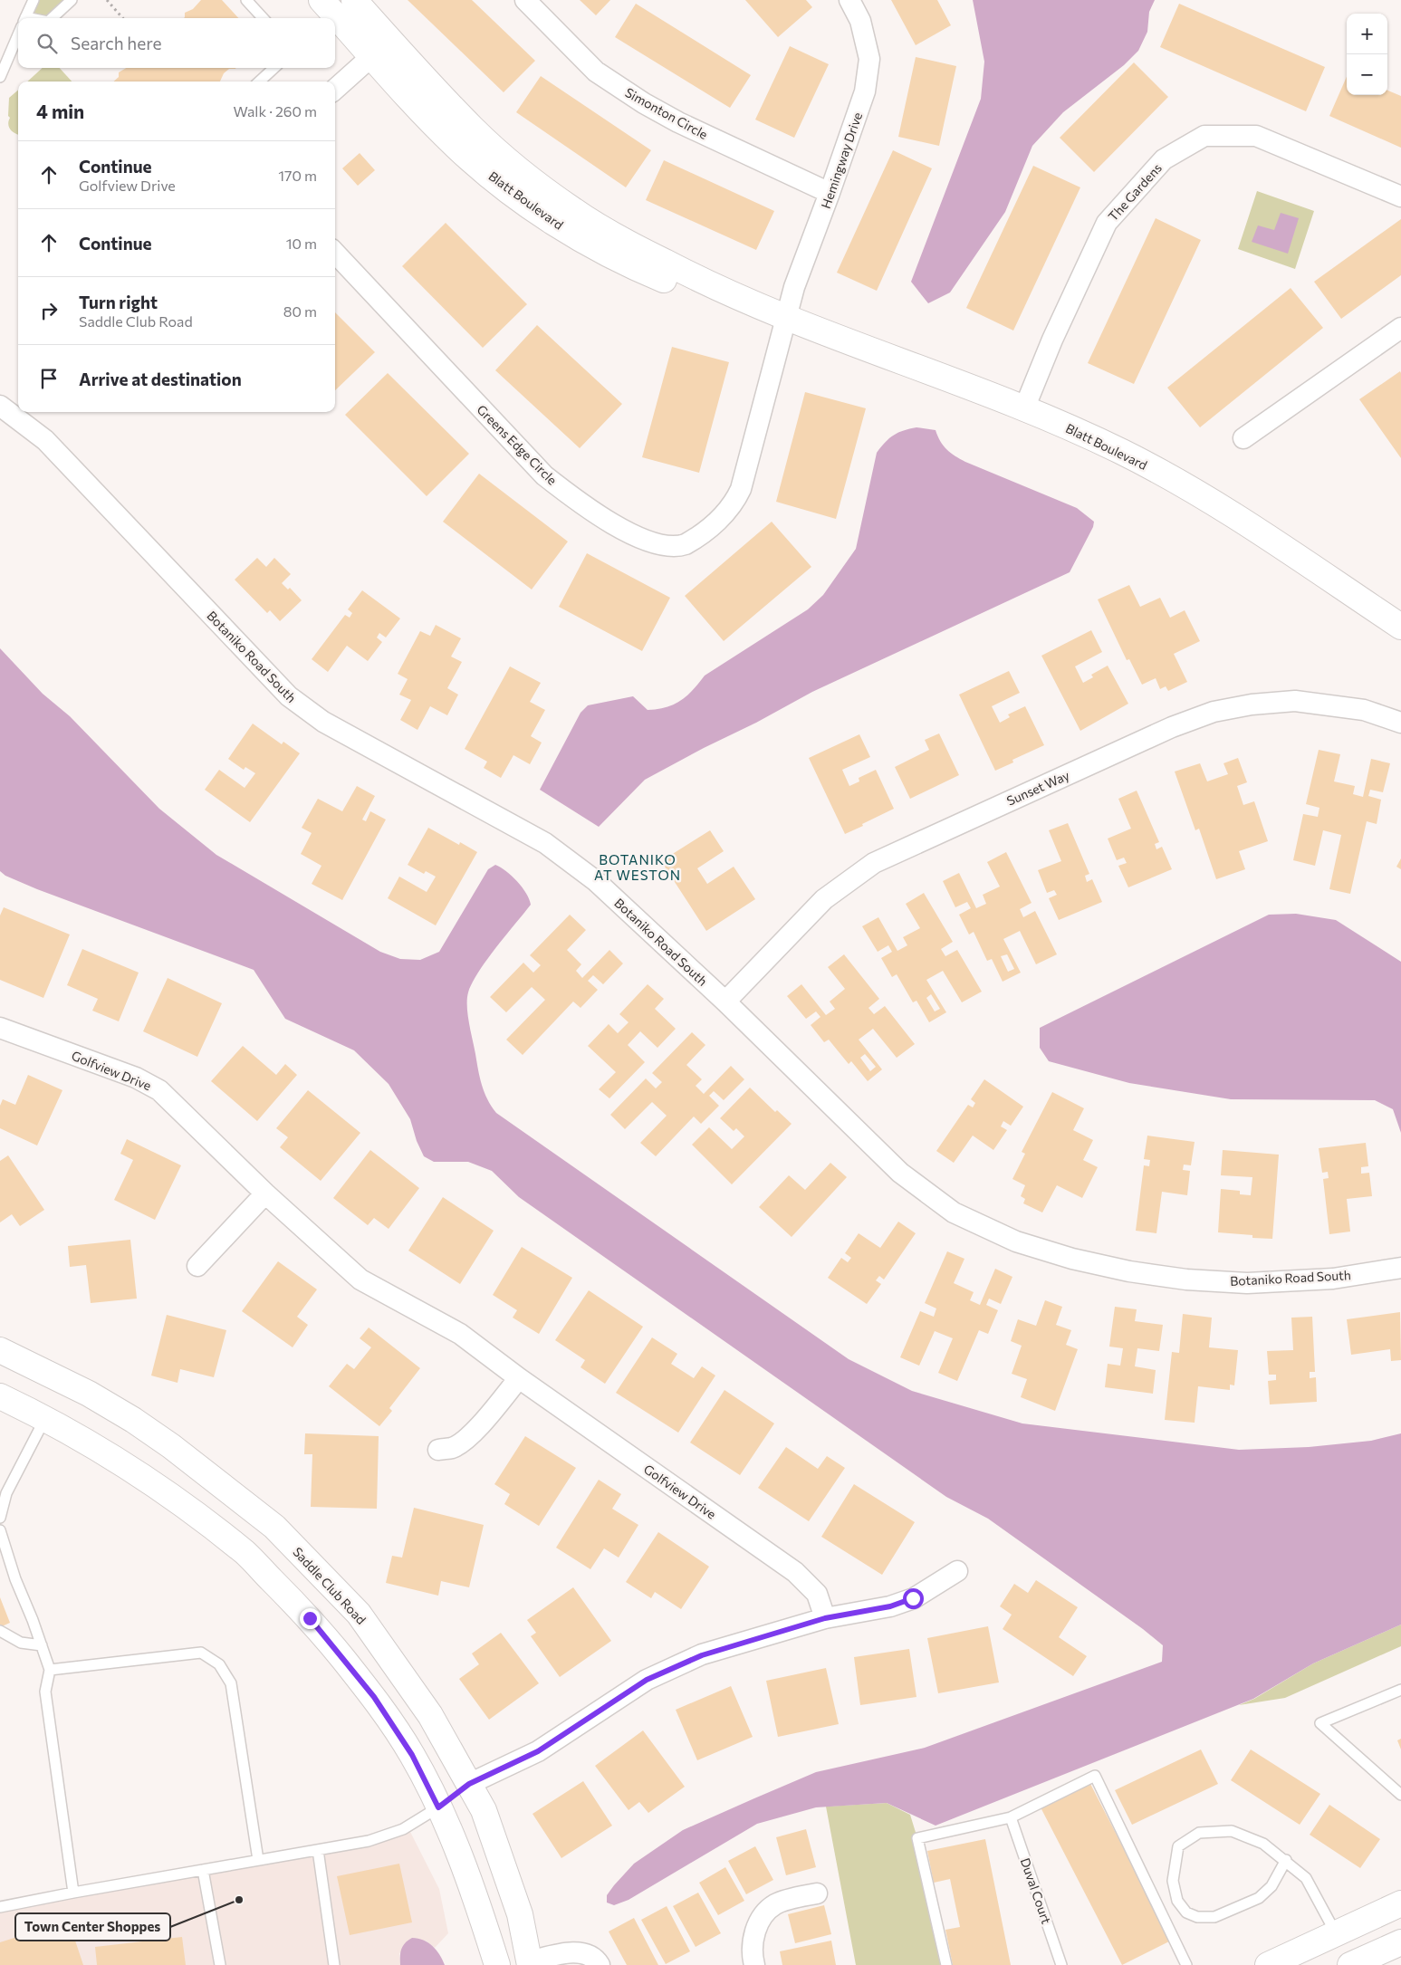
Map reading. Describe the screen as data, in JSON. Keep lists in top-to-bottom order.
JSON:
{
  "streets": {
    "street": [
      "Simonton Circle",
      "Hemingway Drive",
      "The Gardens",
      "Blatt Boulevard",
      "Greens Edge Circle",
      "Botaniko Road South",
      "Sunset Way",
      "Golfview Drive",
      "Saddle Club Road"
    ],
    "lane": ["Duval Court"]
  },
  "crossings": [
    ["Simonton Circle", "Hemingway Drive"],
    ["Hemingway Drive", "Blatt Boulevard"],
    ["Hemingway Drive", "Greens Edge Circle"],
    ["The Gardens", "Blatt Boulevard"],
    ["Blatt Boulevard", "Greens Edge Circle"],
    ["Botaniko Road South", "Sunset Way"]
  ],
  "districts": ["BOTANIKO AT WESTON"],
  "places": ["Town Center Shoppes"],
  "page": {
    "map_buttons": ["+", "−"],
    "search": "Search here",
    "heading": ["4 min", "Walk · 260 m"],
    "list": [
      ["Continue", "Golfview Drive", "170 m"],
      ["Continue", "10 m"],
      ["Turn right", "Saddle Club Road", "80 m"],
      "Arrive at destination"
    ]
  }
}
